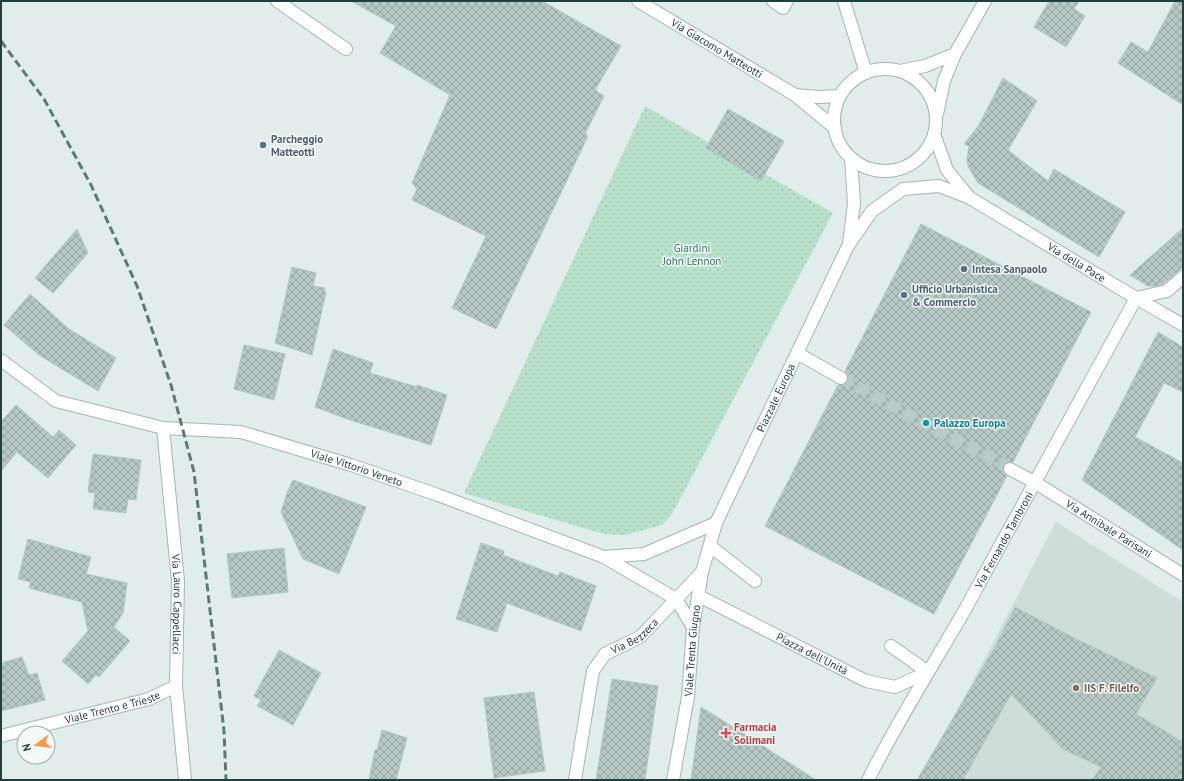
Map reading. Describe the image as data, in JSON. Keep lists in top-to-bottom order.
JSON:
{
  "streets": {
    "street": [
      "Via Giacomo Matteotti",
      "Via della Pace",
      "Piazzale Europa",
      "Viale Vittorio Veneto",
      "Via Annibale Parisani",
      "Via Fernando Tambroni",
      "Via Lauro Cappellacci",
      "Via Bezzeca",
      "Viale Trenta Giugno",
      "Piazza dell'Unità",
      "Viale Trento e Trieste"
    ]
  },
  "crossings": [
    ["Via Giacomo Matteotti", "Via della Pace"],
    ["Via Giacomo Matteotti", "Piazzale Europa"],
    ["Via della Pace", "Piazzale Europa"],
    ["Via della Pace", "Via Fernando Tambroni"],
    ["Piazzale Europa", "Viale Trenta Giugno"],
    ["Viale Vittorio Veneto", "Via Lauro Cappellacci"],
    ["Viale Vittorio Veneto", "Via Bezzeca"],
    ["Viale Vittorio Veneto", "Viale Trenta Giugno"],
    ["Via Annibale Parisani", "Via Fernando Tambroni"],
    ["Via Fernando Tambroni", "Piazza dell'Unità"],
    ["Via Lauro Cappellacci", "Viale Trento e Trieste"],
    ["Via Bezzeca", "Viale Trenta Giugno"],
    ["Viale Trenta Giugno", "Piazza dell'Unità"]
  ],
  "parks": ["Giardini John Lennon"],
  "places": {
    "other": [
      "Parcheggio Matteotti",
      "Intesa Sanpaolo",
      "Ufficio Urbanistica & Commercio",
      "Palazzo Europa",
      "IIS F. Filelfo"
    ],
    "health": ["Farmacia Solimani"]
  },
  "north": "left"
}
